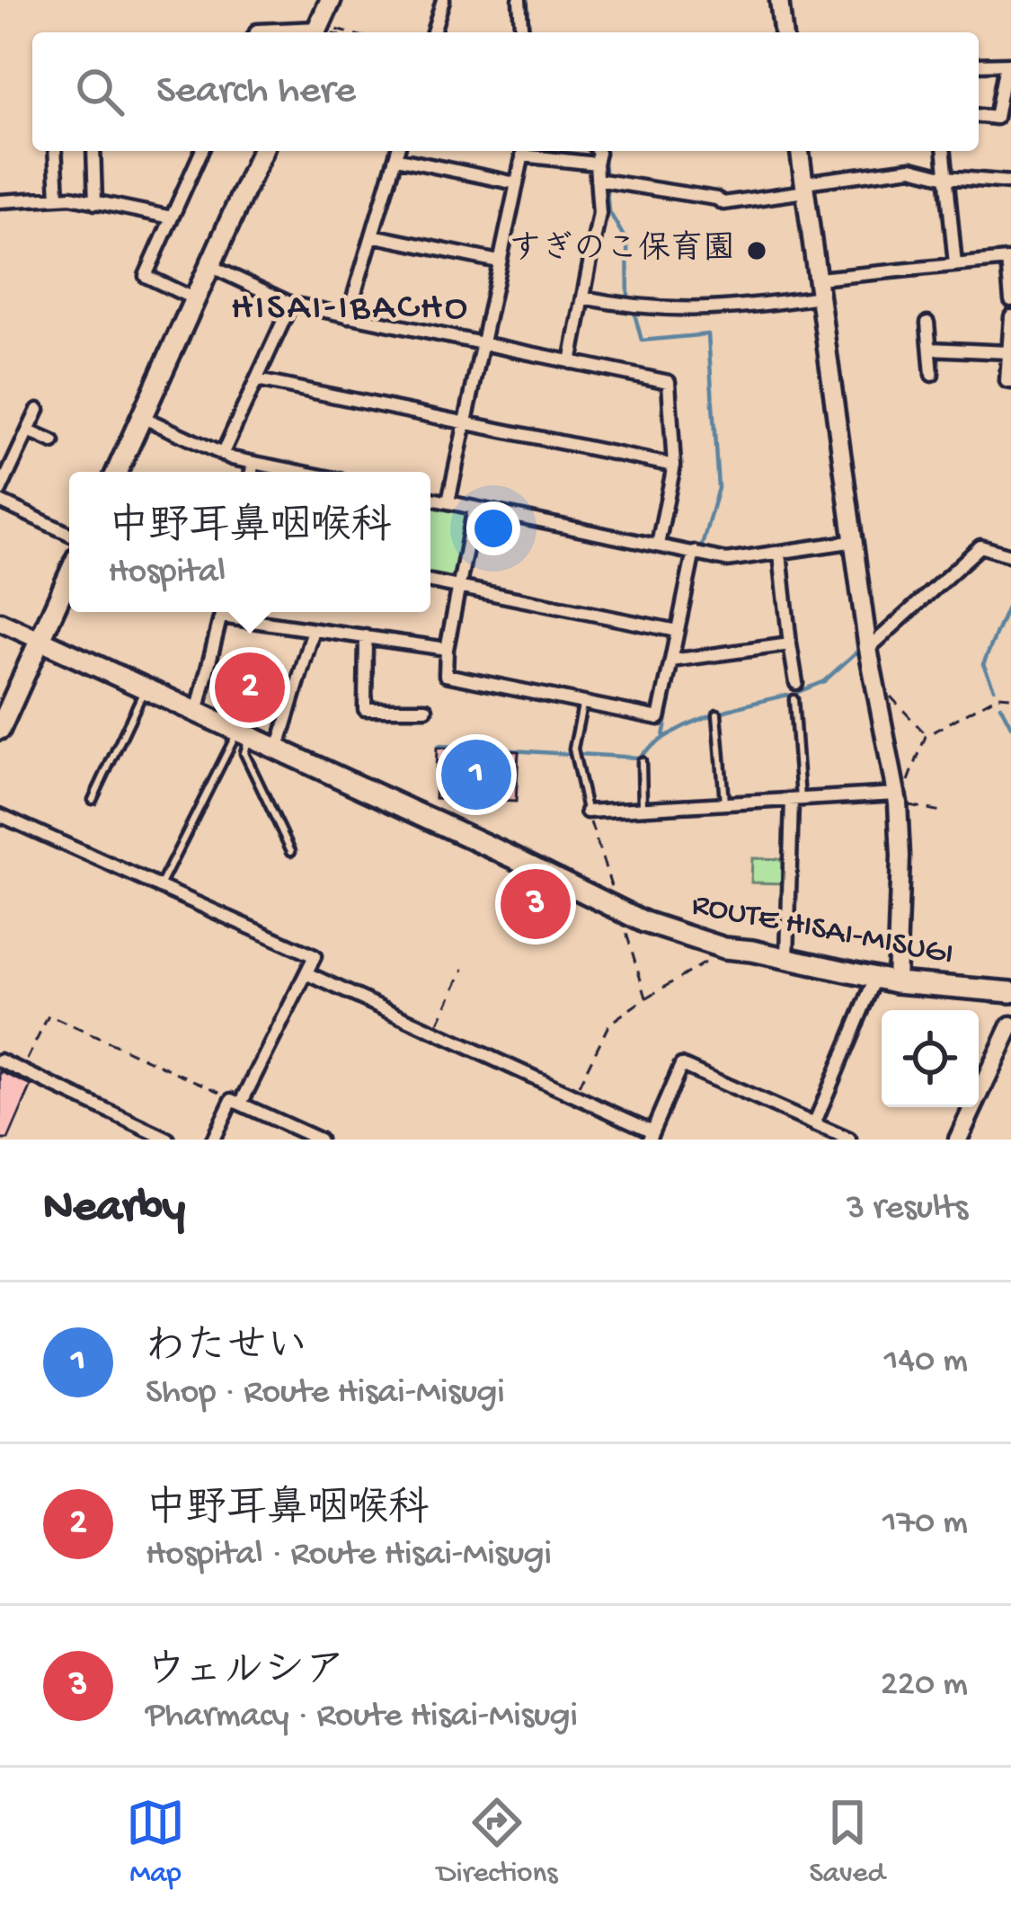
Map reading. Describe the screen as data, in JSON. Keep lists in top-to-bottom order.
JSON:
{
  "streets": {
    "main road": ["ROUTE HISAI-MISUGI"]
  },
  "districts": ["HISAI-IBACHO"],
  "places": ["すぎのこ保育園"],
  "page": {
    "search": "Search here",
    "popup": ["中野耳鼻咽喉科", "Hospital"],
    "pins": ["2", "1", "3"],
    "heading": ["Nearby", "3 results"],
    "list": [
      {
        "mark": "1",
        "name": "わたせい",
        "note": "Shop · Route Hisai-Misugi",
        "value": "140 m"
      },
      {
        "mark": "2",
        "name": "中野耳鼻咽喉科",
        "note": "Hospital · Route Hisai-Misugi",
        "value": "170 m"
      },
      {
        "mark": "3",
        "name": "ウェルシア",
        "note": "Pharmacy · Route Hisai-Misugi",
        "value": "220 m"
      }
    ],
    "nav": ["Map", "Directions", "Saved"]
  }
}
